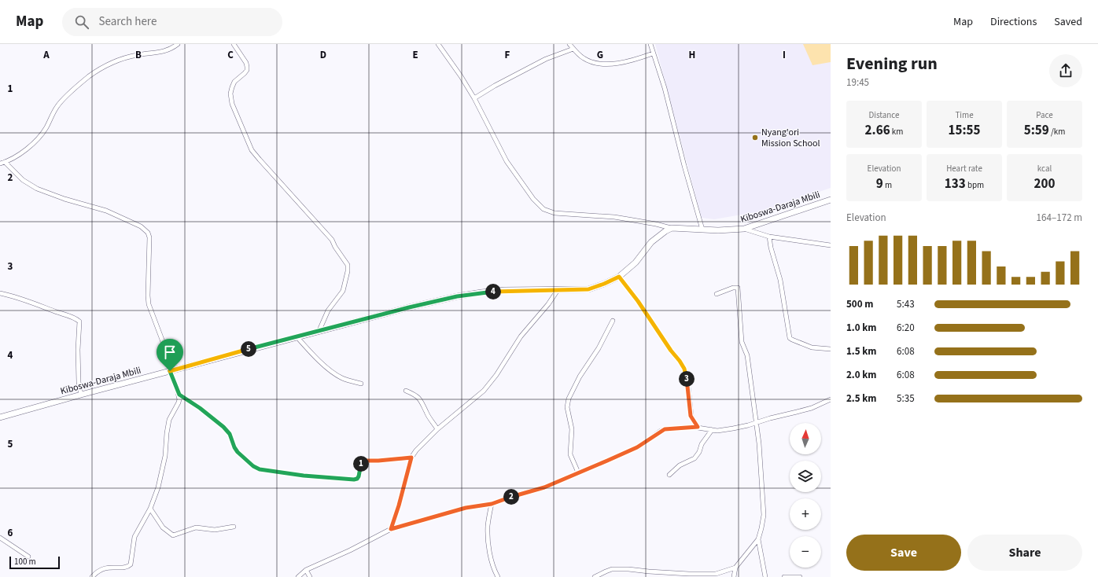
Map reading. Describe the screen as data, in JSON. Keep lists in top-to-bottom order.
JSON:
{
  "streets": {
    "main road": ["Kiboswa-Daraja Mbili"]
  },
  "places": ["Nyang'ori Mission School"],
  "scale_bar": "100 m",
  "north": "top",
  "page": {
    "header": "Map",
    "search": "Search here",
    "nav": ["Map", "Directions", "Saved"],
    "heading": ["Evening run", "19:45"],
    "stats": [
      ["Distance", "2.66 km"],
      ["Time", "15:55"],
      ["Pace", "5:59 /km"],
      ["Elevation", "9 m"],
      ["Heart rate", "133 bpm"],
      ["kcal", "200"]
    ],
    "chart": ["Elevation", "164–172 m"],
    "pins": [
      "4",
      "5",
      "3",
      "1",
      "2"
    ],
    "list": [
      {
        "name": "500 m",
        "note": "5:43"
      },
      {
        "name": "1.0 km",
        "note": "6:20"
      },
      {
        "name": "1.5 km",
        "note": "6:08"
      },
      {
        "name": "2.0 km",
        "note": "6:08"
      },
      {
        "name": "2.5 km",
        "note": "5:35"
      }
    ],
    "map_buttons": ["+", "−"],
    "buttons": ["Save", "Share"],
    "scale": "100 m"
  },
  "grid": {
    "columns": [
      "A",
      "B",
      "C",
      "D",
      "E",
      "F",
      "G",
      "H",
      "I"
    ],
    "rows": [
      "1",
      "2",
      "3",
      "4",
      "5",
      "6"
    ]
  }
}
